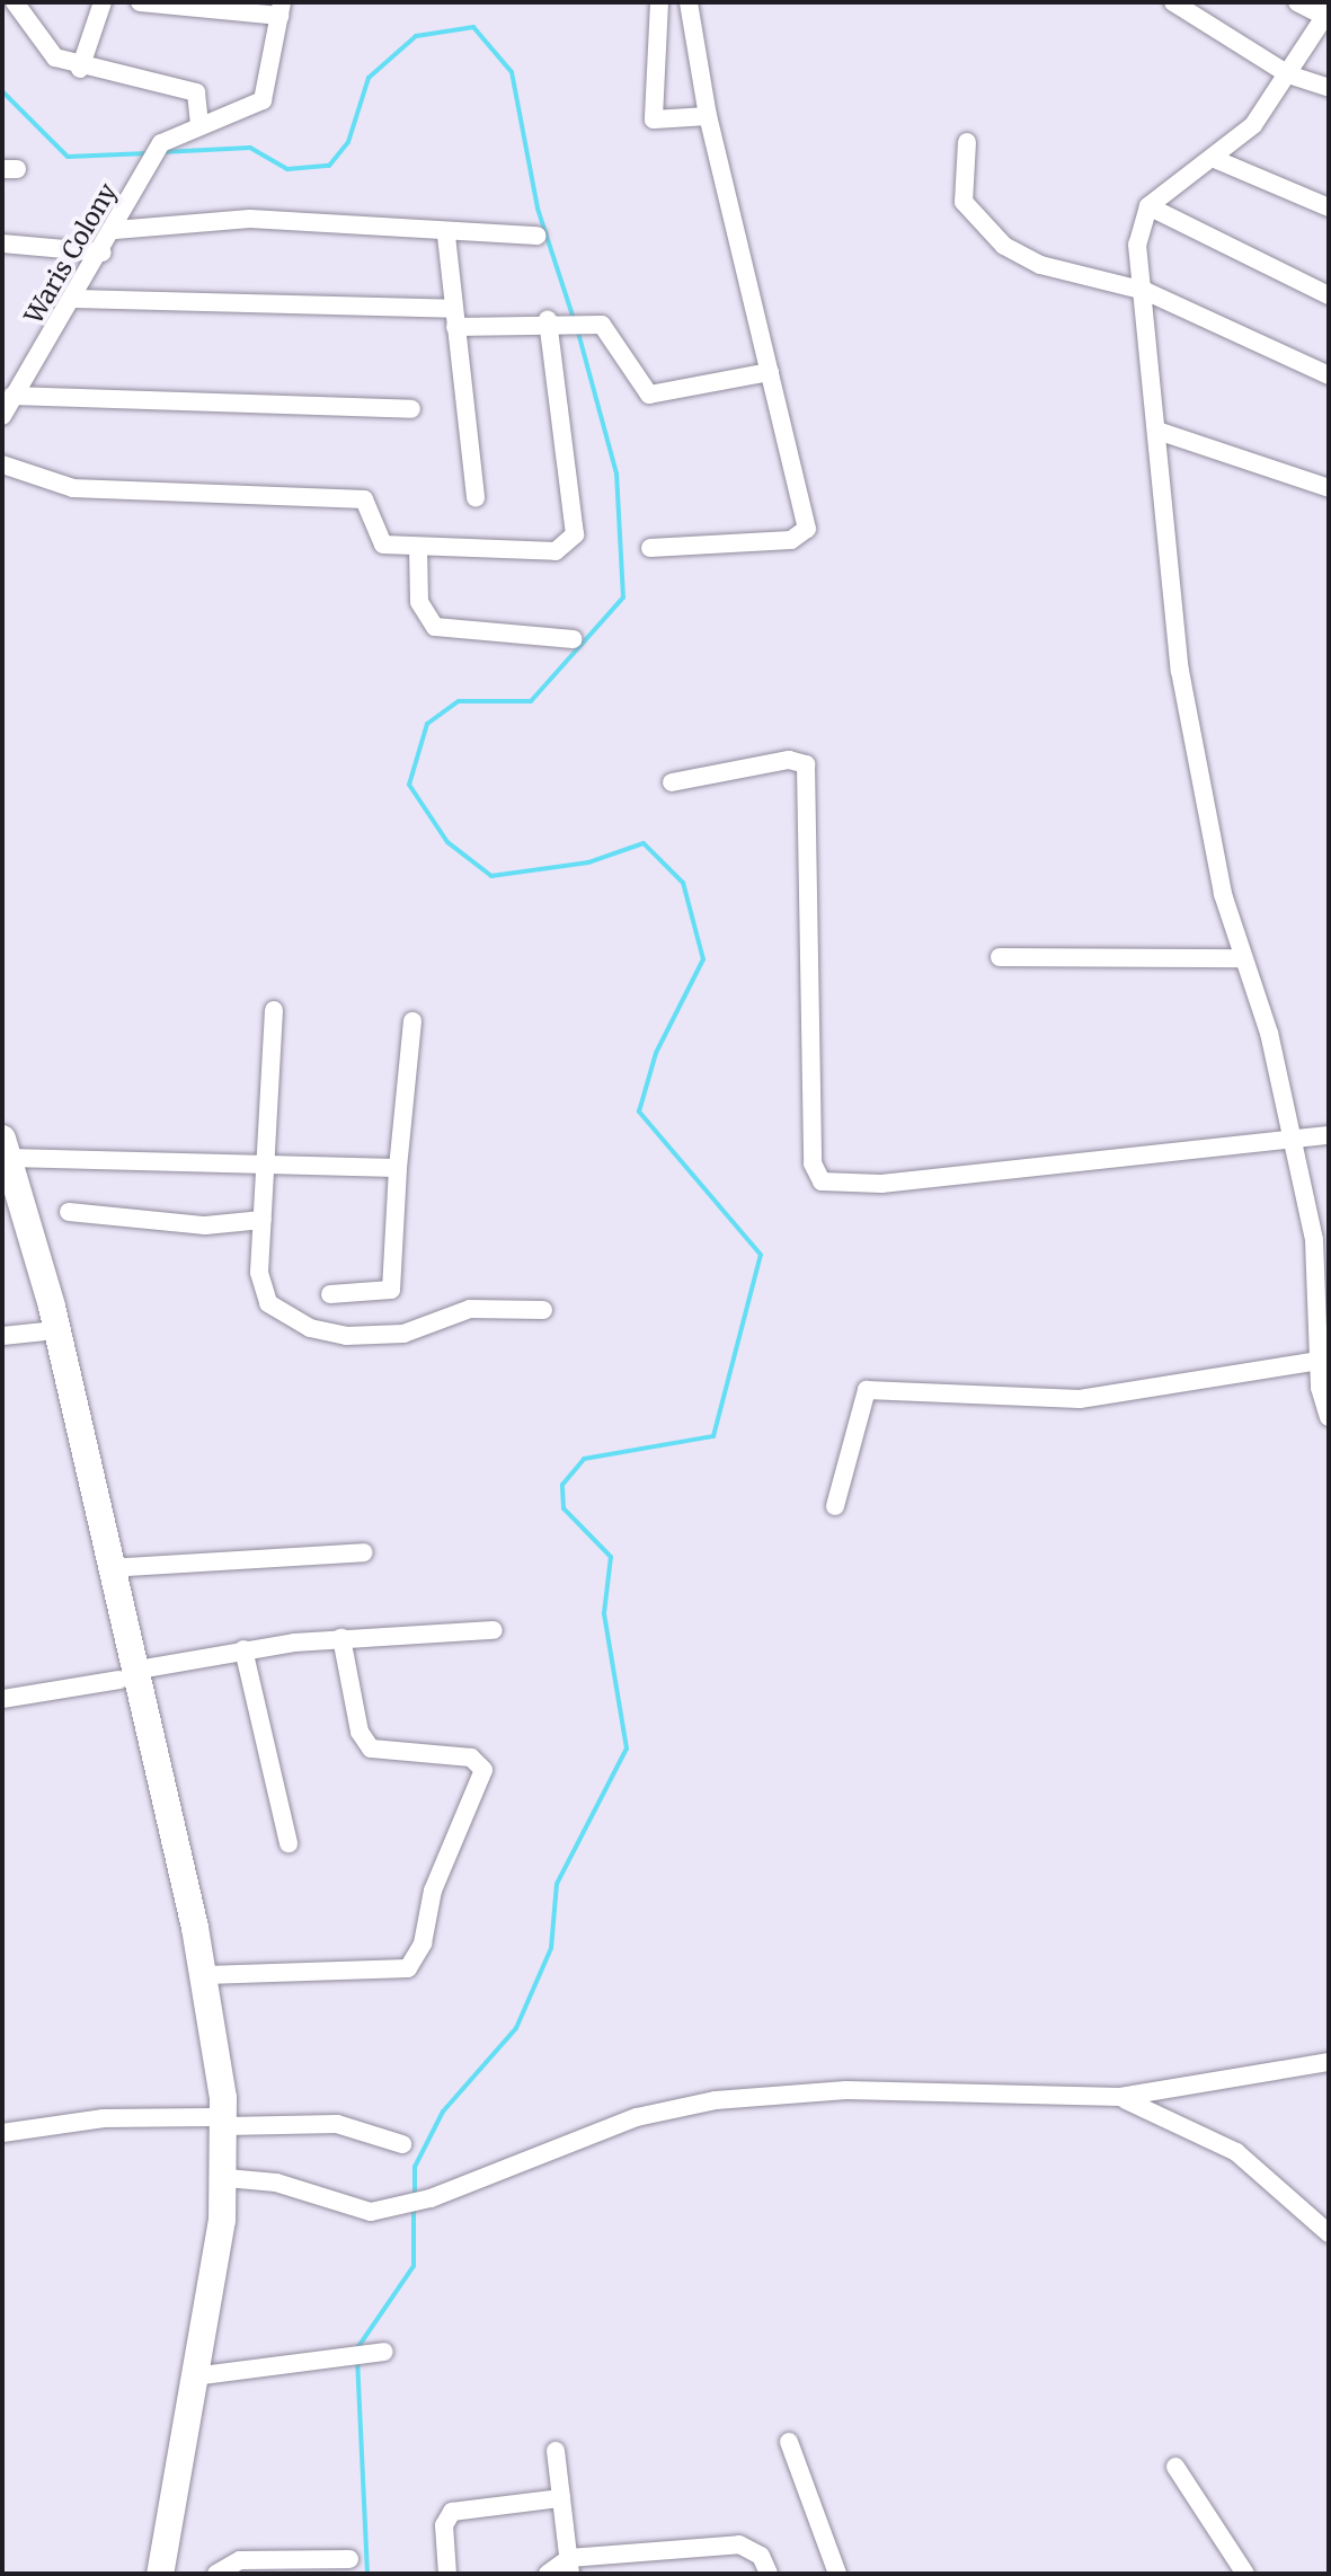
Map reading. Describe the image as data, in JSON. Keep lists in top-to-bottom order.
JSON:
{
  "streets": {
    "street": ["Waris Colony"]
  }
}
